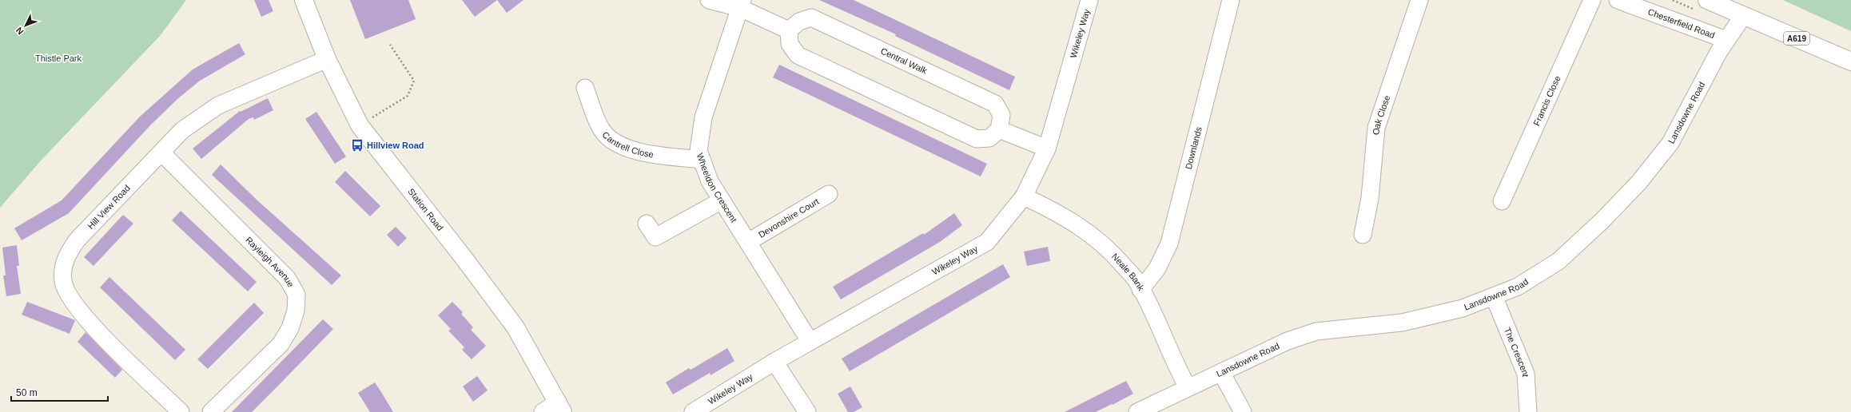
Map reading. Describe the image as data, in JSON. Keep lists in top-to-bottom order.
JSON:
{
  "streets": {
    "main road": ["A619", "Station Road"],
    "street": [
      "Chesterfield Road",
      "Wikeley Way",
      "Central Walk",
      "Francis Close",
      "Lansdowne Road",
      "Oak Close",
      "Cantrell Close",
      "Downlands",
      "Wheeldon Crescent",
      "Hill View Road",
      "Devonshire Court",
      "Rayleigh Avenue",
      "Neale Bank",
      "The Crescent"
    ]
  },
  "crossings": [
    ["Chesterfield Road", "Lansdowne Road"],
    ["Wikeley Way", "Wheeldon Crescent"],
    ["Wikeley Way", "Neale Bank"],
    ["A619", "Lansdowne Road"],
    ["Lansdowne Road", "Neale Bank"],
    ["Lansdowne Road", "The Crescent"],
    ["Cantrell Close", "Wheeldon Crescent"],
    ["Downlands", "Neale Bank"],
    ["Wheeldon Crescent", "Devonshire Court"],
    ["Hill View Road", "Station Road"],
    ["Hill View Road", "Rayleigh Avenue"]
  ],
  "parks": ["Thistle Park"],
  "places": {
    "bus stop": ["Hillview Road"]
  },
  "scale_bar": "50 m",
  "north": "bottom left"
}
